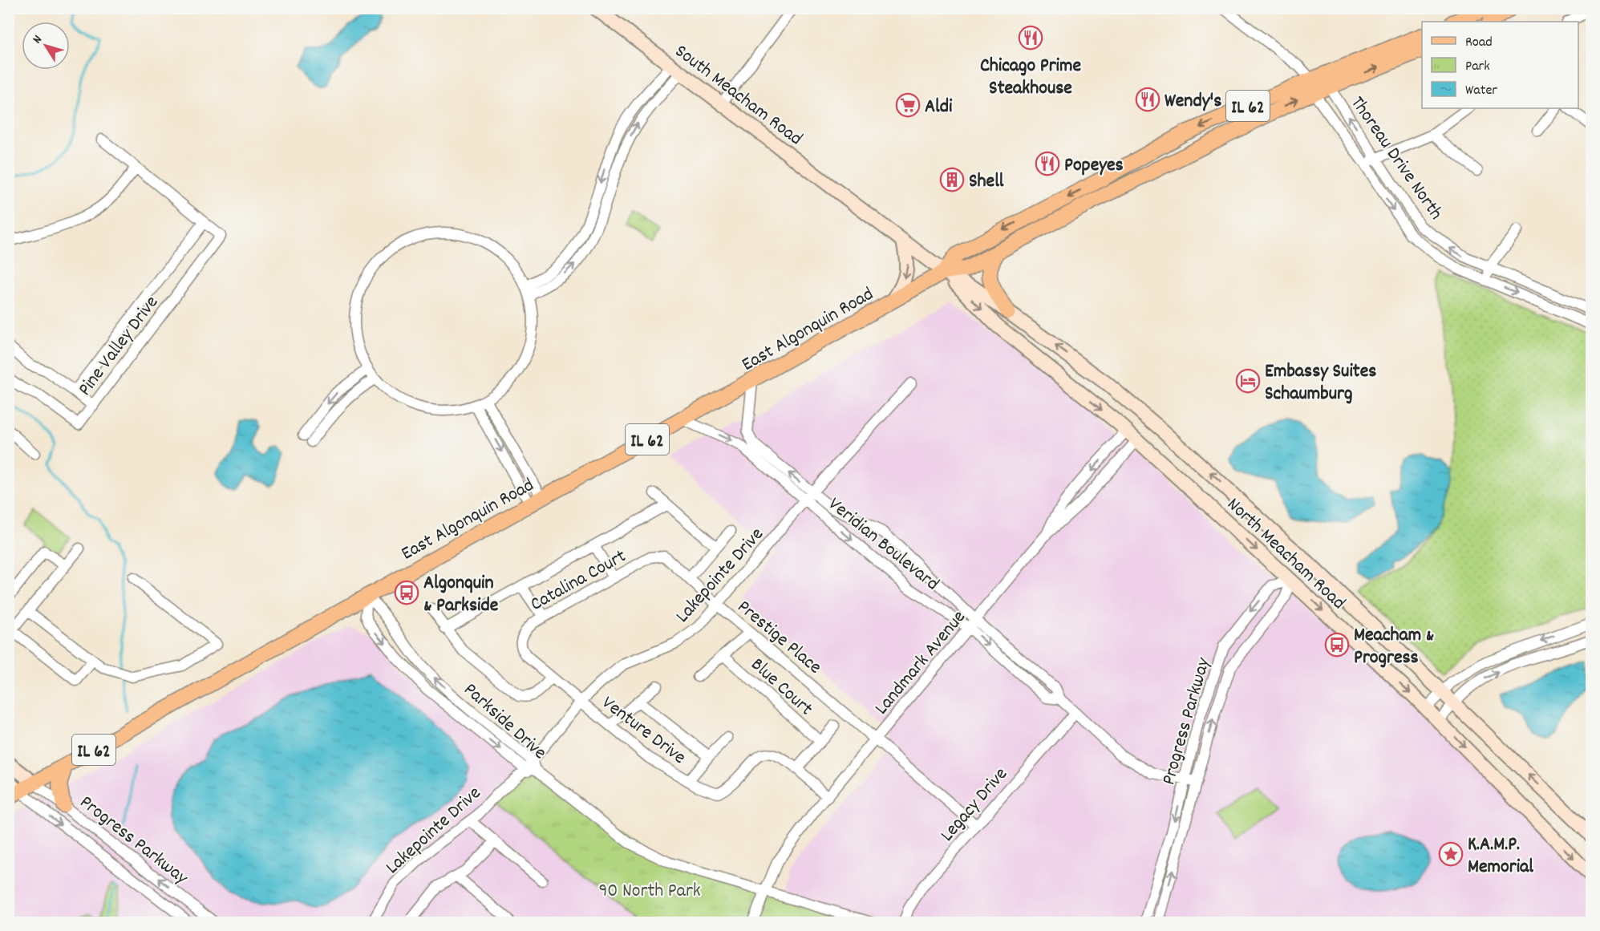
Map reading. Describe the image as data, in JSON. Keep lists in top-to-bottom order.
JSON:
{
  "streets": {
    "main road": [
      "South Meacham Road",
      "IL 62",
      "East Algonquin Road",
      "North Meacham Road"
    ],
    "street": [
      "Thoreau Drive North",
      "Pine Valley Drive",
      "Veridian Boulevard",
      "Lakepointe Drive",
      "Catalina Court",
      "Prestige Place",
      "Landmark Avenue",
      "Blue Court",
      "Parkside Drive",
      "Progress Parkway",
      "Venture Drive",
      "Legacy Drive"
    ]
  },
  "crossings": [
    ["South Meacham Road", "North Meacham Road"],
    ["Thoreau Drive North", "East Algonquin Road"],
    ["East Algonquin Road", "Veridian Boulevard"],
    ["East Algonquin Road", "North Meacham Road"],
    ["East Algonquin Road", "Parkside Drive"],
    ["East Algonquin Road", "Progress Parkway"],
    ["Veridian Boulevard", "Lakepointe Drive"],
    ["Veridian Boulevard", "Landmark Avenue"],
    ["Veridian Boulevard", "Progress Parkway"],
    ["Veridian Boulevard", "Legacy Drive"],
    ["North Meacham Road", "Landmark Avenue"],
    ["North Meacham Road", "Progress Parkway"],
    ["Lakepointe Drive", "Prestige Place"],
    ["Lakepointe Drive", "Parkside Drive"],
    ["Lakepointe Drive", "Venture Drive"],
    ["Catalina Court", "Prestige Place"],
    ["Catalina Court", "Venture Drive"],
    ["Prestige Place", "Landmark Avenue"],
    ["Prestige Place", "Blue Court"],
    ["Prestige Place", "Legacy Drive"],
    ["Landmark Avenue", "Parkside Drive"],
    ["Landmark Avenue", "Venture Drive"],
    ["Blue Court", "Venture Drive"]
  ],
  "parks": ["90 North Park"],
  "places": {
    "restaurant": ["Chicago Prime Steakhouse", "Wendy's", "Popeyes"],
    "supermarket": ["Aldi"],
    "building": ["Shell"],
    "hotel": ["Embassy Suites Schaumburg"],
    "bus stop": ["Algonquin & Parkside", "Meacham & Progress"],
    "place": ["K.A.M.P. Memorial"]
  },
  "legend": ["Road", "Park", "Water"],
  "north": "top left"
}
